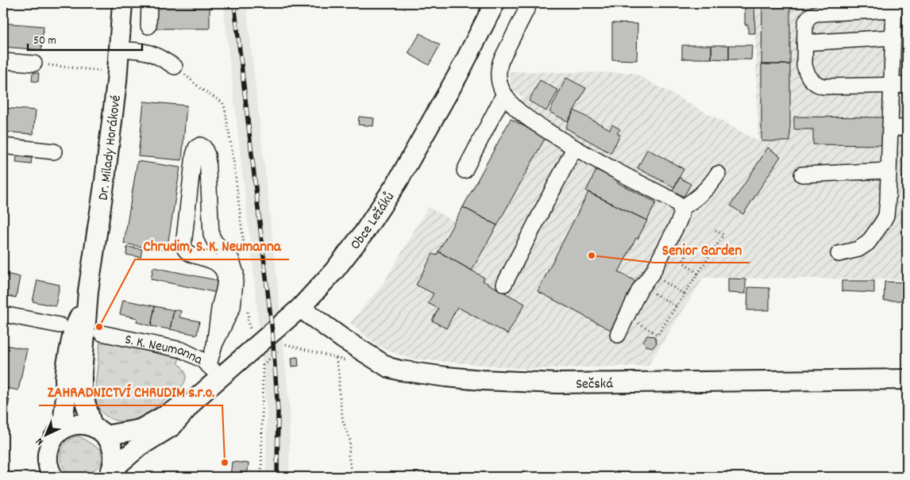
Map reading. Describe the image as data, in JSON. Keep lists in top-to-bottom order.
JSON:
{
  "streets": {
    "main road": ["Dr. Milady Horákové", "Obce Ležáků", "Sečská"],
    "street": ["S. K. Neumanna"]
  },
  "crossings": [
    ["Dr. Milady Horákové", "Obce Ležáků"],
    ["Obce Ležáků", "S. K. Neumanna"],
    ["Obce Ležáků", "Sečská"]
  ],
  "places": ["Senior Garden", "Chrudim, S. K. Neumanna", "ZAHRADNICTVÍ CHRUDIM s.r.o."],
  "scale_bar": "50 m",
  "north": "bottom left"
}
